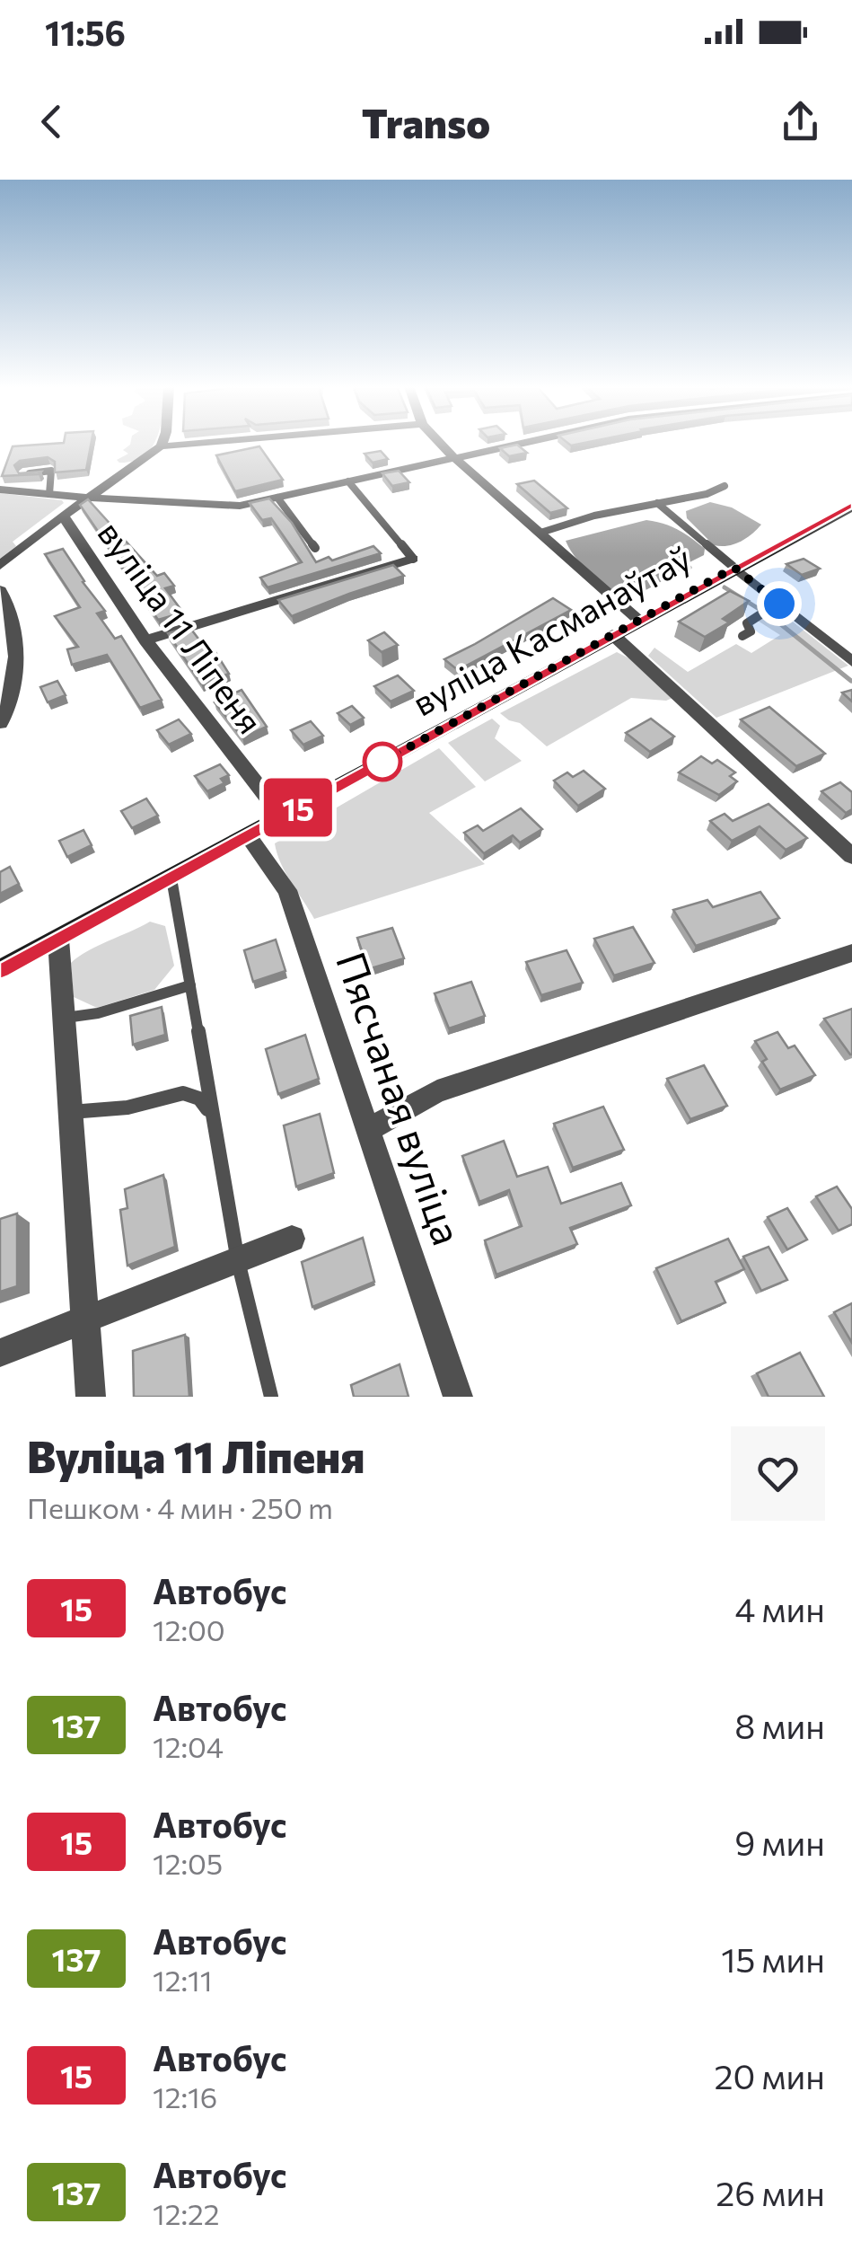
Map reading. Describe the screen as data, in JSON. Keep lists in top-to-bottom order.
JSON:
{
  "streets": {
    "main road": ["вуліца Касманаўтаў"],
    "street": ["вуліца 11 Ліпеня", "Пясчаная вуліца"]
  },
  "crossings": [
    ["вуліца 11 Ліпеня", "вуліца Касманаўтаў"],
    ["вуліца Касманаўтаў", "Пясчаная вуліца"]
  ],
  "lines": ["bus line 15"],
  "page": {
    "status": "11:56",
    "header": "Transo",
    "on_map": "15",
    "heading": ["Вуліца 11 Ліпеня", "Пешком · 4 мин · 250 m"],
    "list": [
      {
        "mark": "15",
        "name": "Автобус",
        "note": "12:00",
        "value": "4 мин"
      },
      {
        "mark": "137",
        "name": "Автобус",
        "note": "12:04",
        "value": "8 мин"
      },
      {
        "mark": "15",
        "name": "Автобус",
        "note": "12:05",
        "value": "9 мин"
      },
      {
        "mark": "137",
        "name": "Автобус",
        "note": "12:11",
        "value": "15 мин"
      },
      {
        "mark": "15",
        "name": "Автобус",
        "note": "12:16",
        "value": "20 мин"
      },
      {
        "mark": "137",
        "name": "Автобус",
        "note": "12:22",
        "value": "26 мин"
      }
    ]
  }
}
